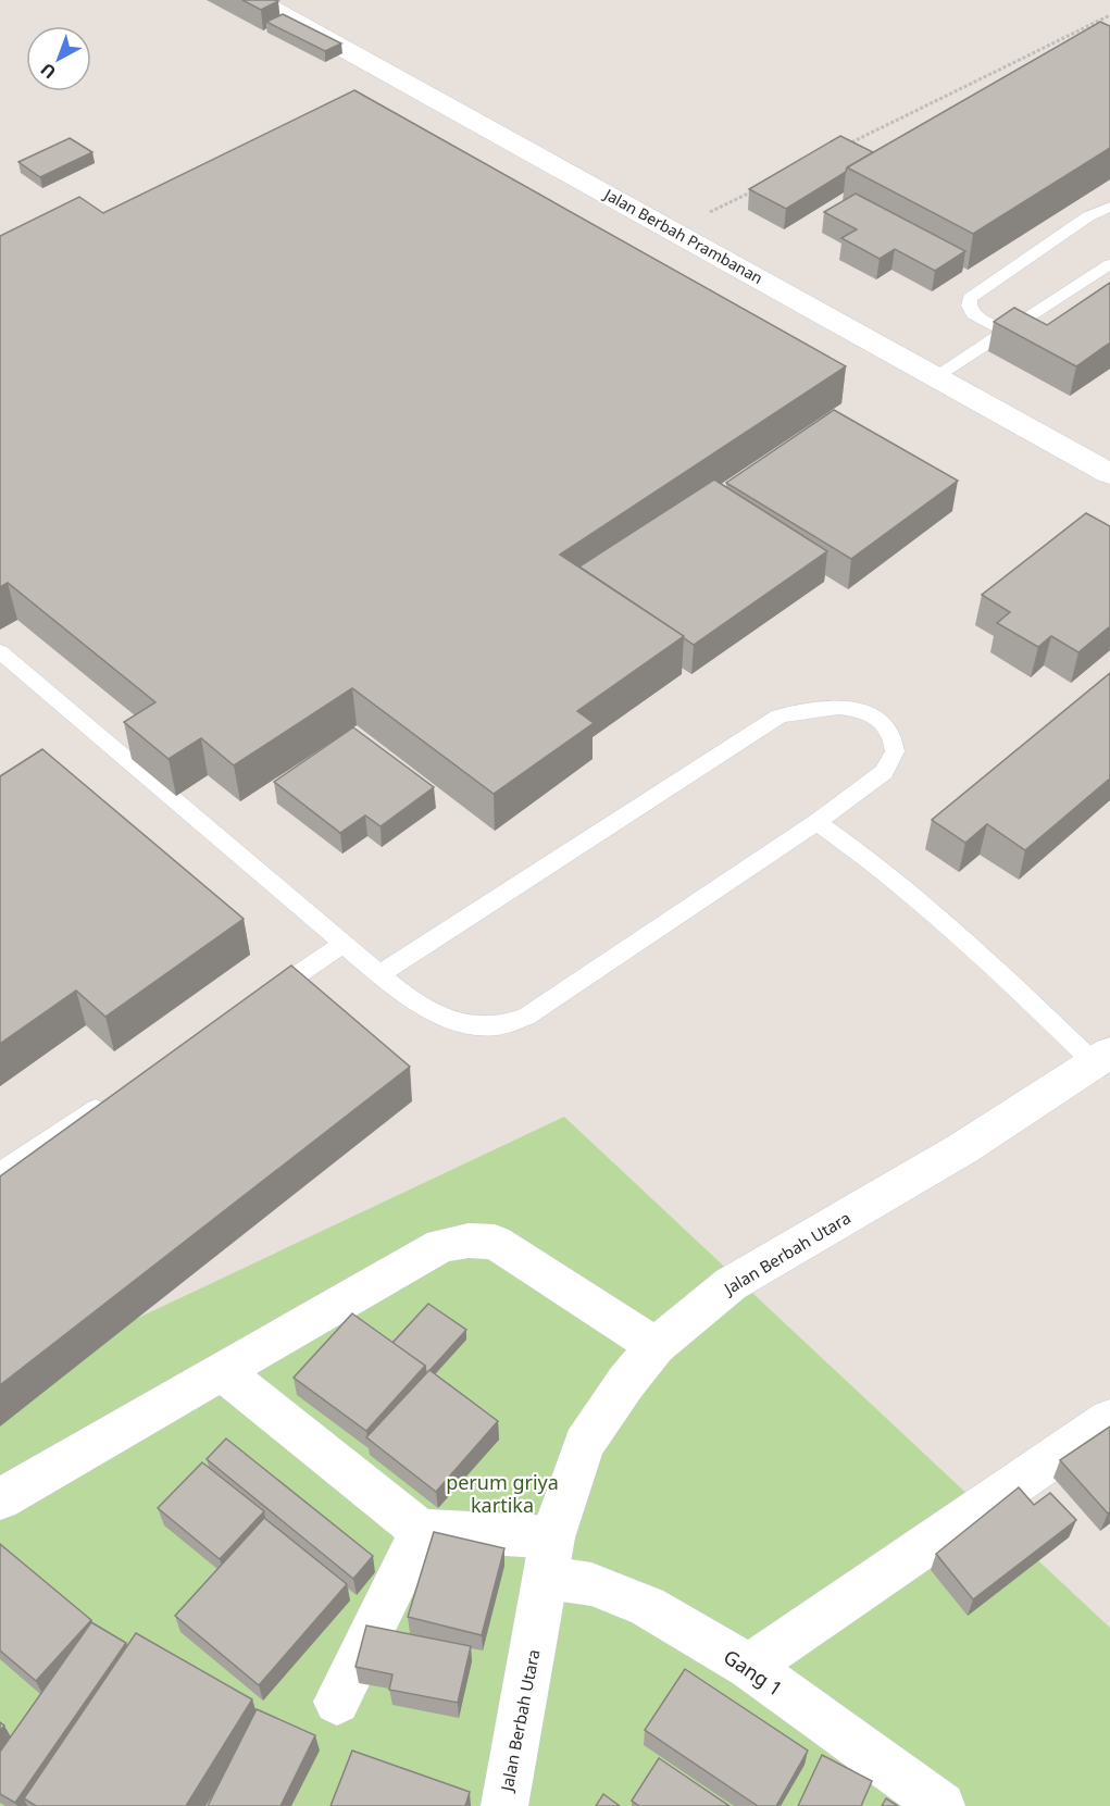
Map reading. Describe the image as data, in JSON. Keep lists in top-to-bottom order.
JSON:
{
  "streets": {
    "street": ["Jalan Berbah Prambanan", "Jalan Berbah Utara", "Gang 1"]
  },
  "crossings": [
    ["Jalan Berbah Utara", "Gang 1"]
  ],
  "parks": ["perum griya kartika"],
  "north": "bottom left"
}
